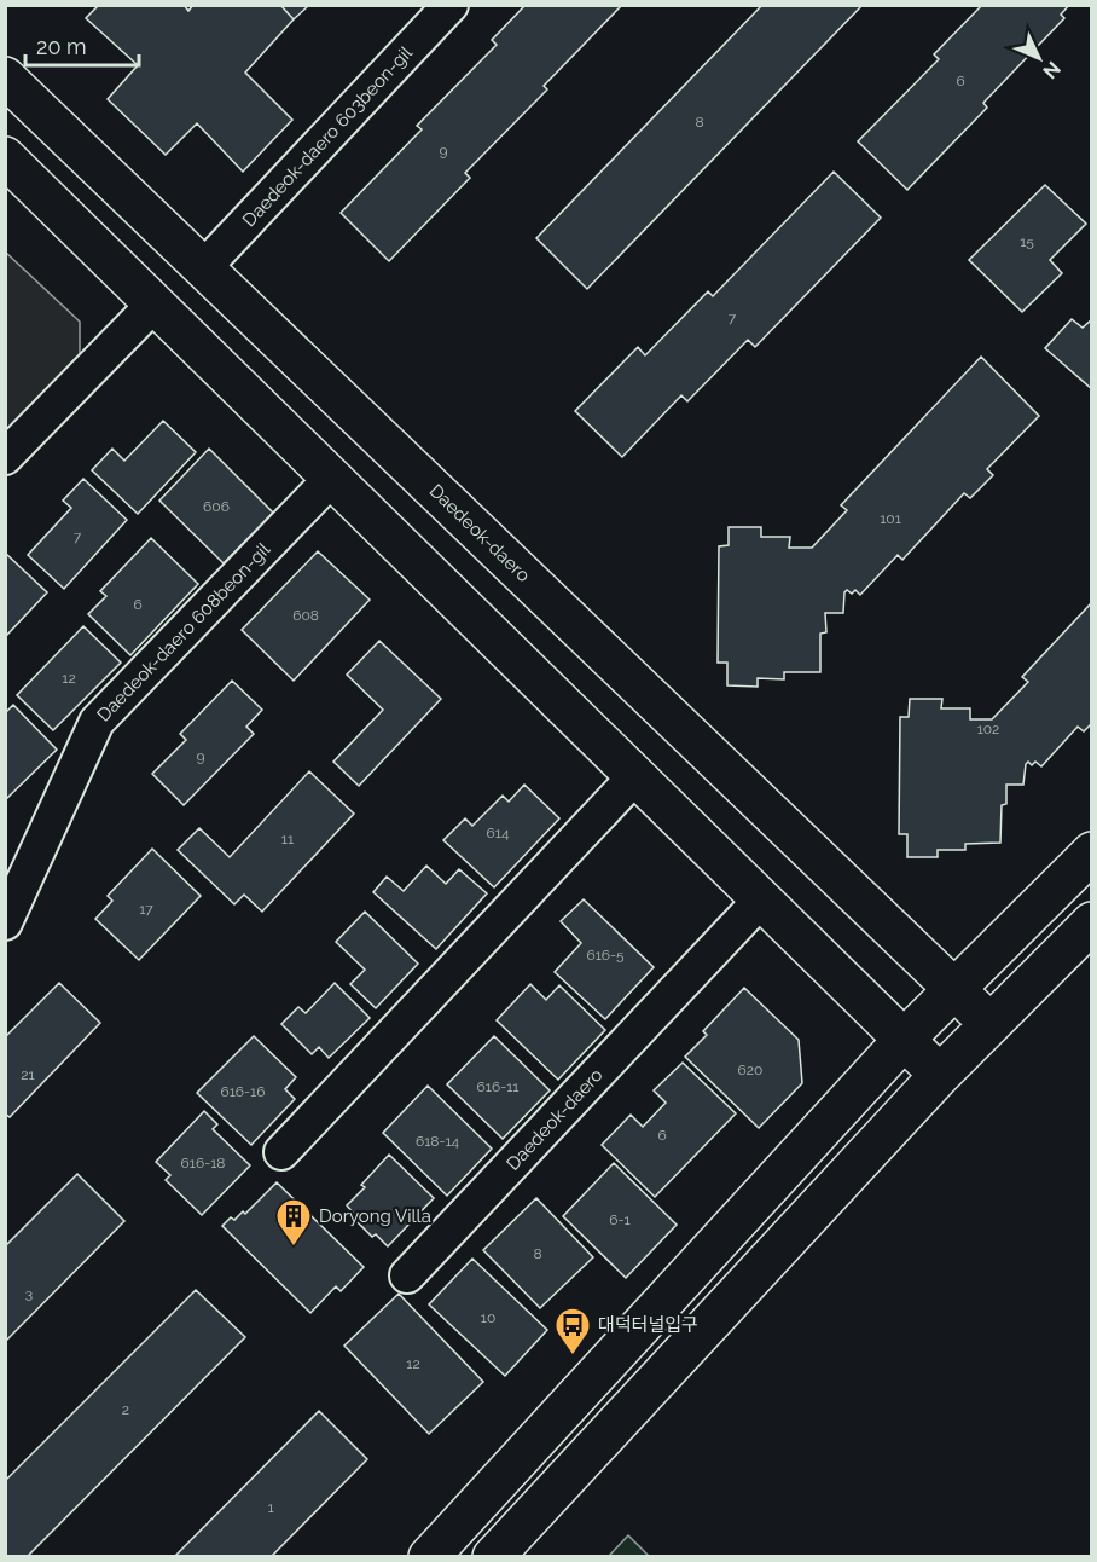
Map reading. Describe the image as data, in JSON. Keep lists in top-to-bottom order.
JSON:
{
  "streets": {
    "main road": ["Daedeok-daero"],
    "street": ["Daedeok-daero 603beon-gil", "Daedeok-daero 608beon-gil"]
  },
  "crossings": [
    ["Daedeok-daero 603beon-gil", "Daedeok-daero"]
  ],
  "places": {
    "building": ["Doryong Villa"],
    "bus stop": ["대덕터널입구"]
  },
  "house_numbers": [
    "6",
    "8",
    "9",
    "15",
    "7",
    "606",
    "101",
    "7",
    "6",
    "608",
    "12",
    "102",
    "9",
    "614",
    "11",
    "17",
    "616-5",
    "620",
    "21",
    "616-11",
    "616-16",
    "6",
    "618-14",
    "616-18",
    "6-1",
    "8",
    "3",
    "10",
    "12",
    "2",
    "1"
  ],
  "scale_bar": "20 m",
  "north": "bottom right"
}
